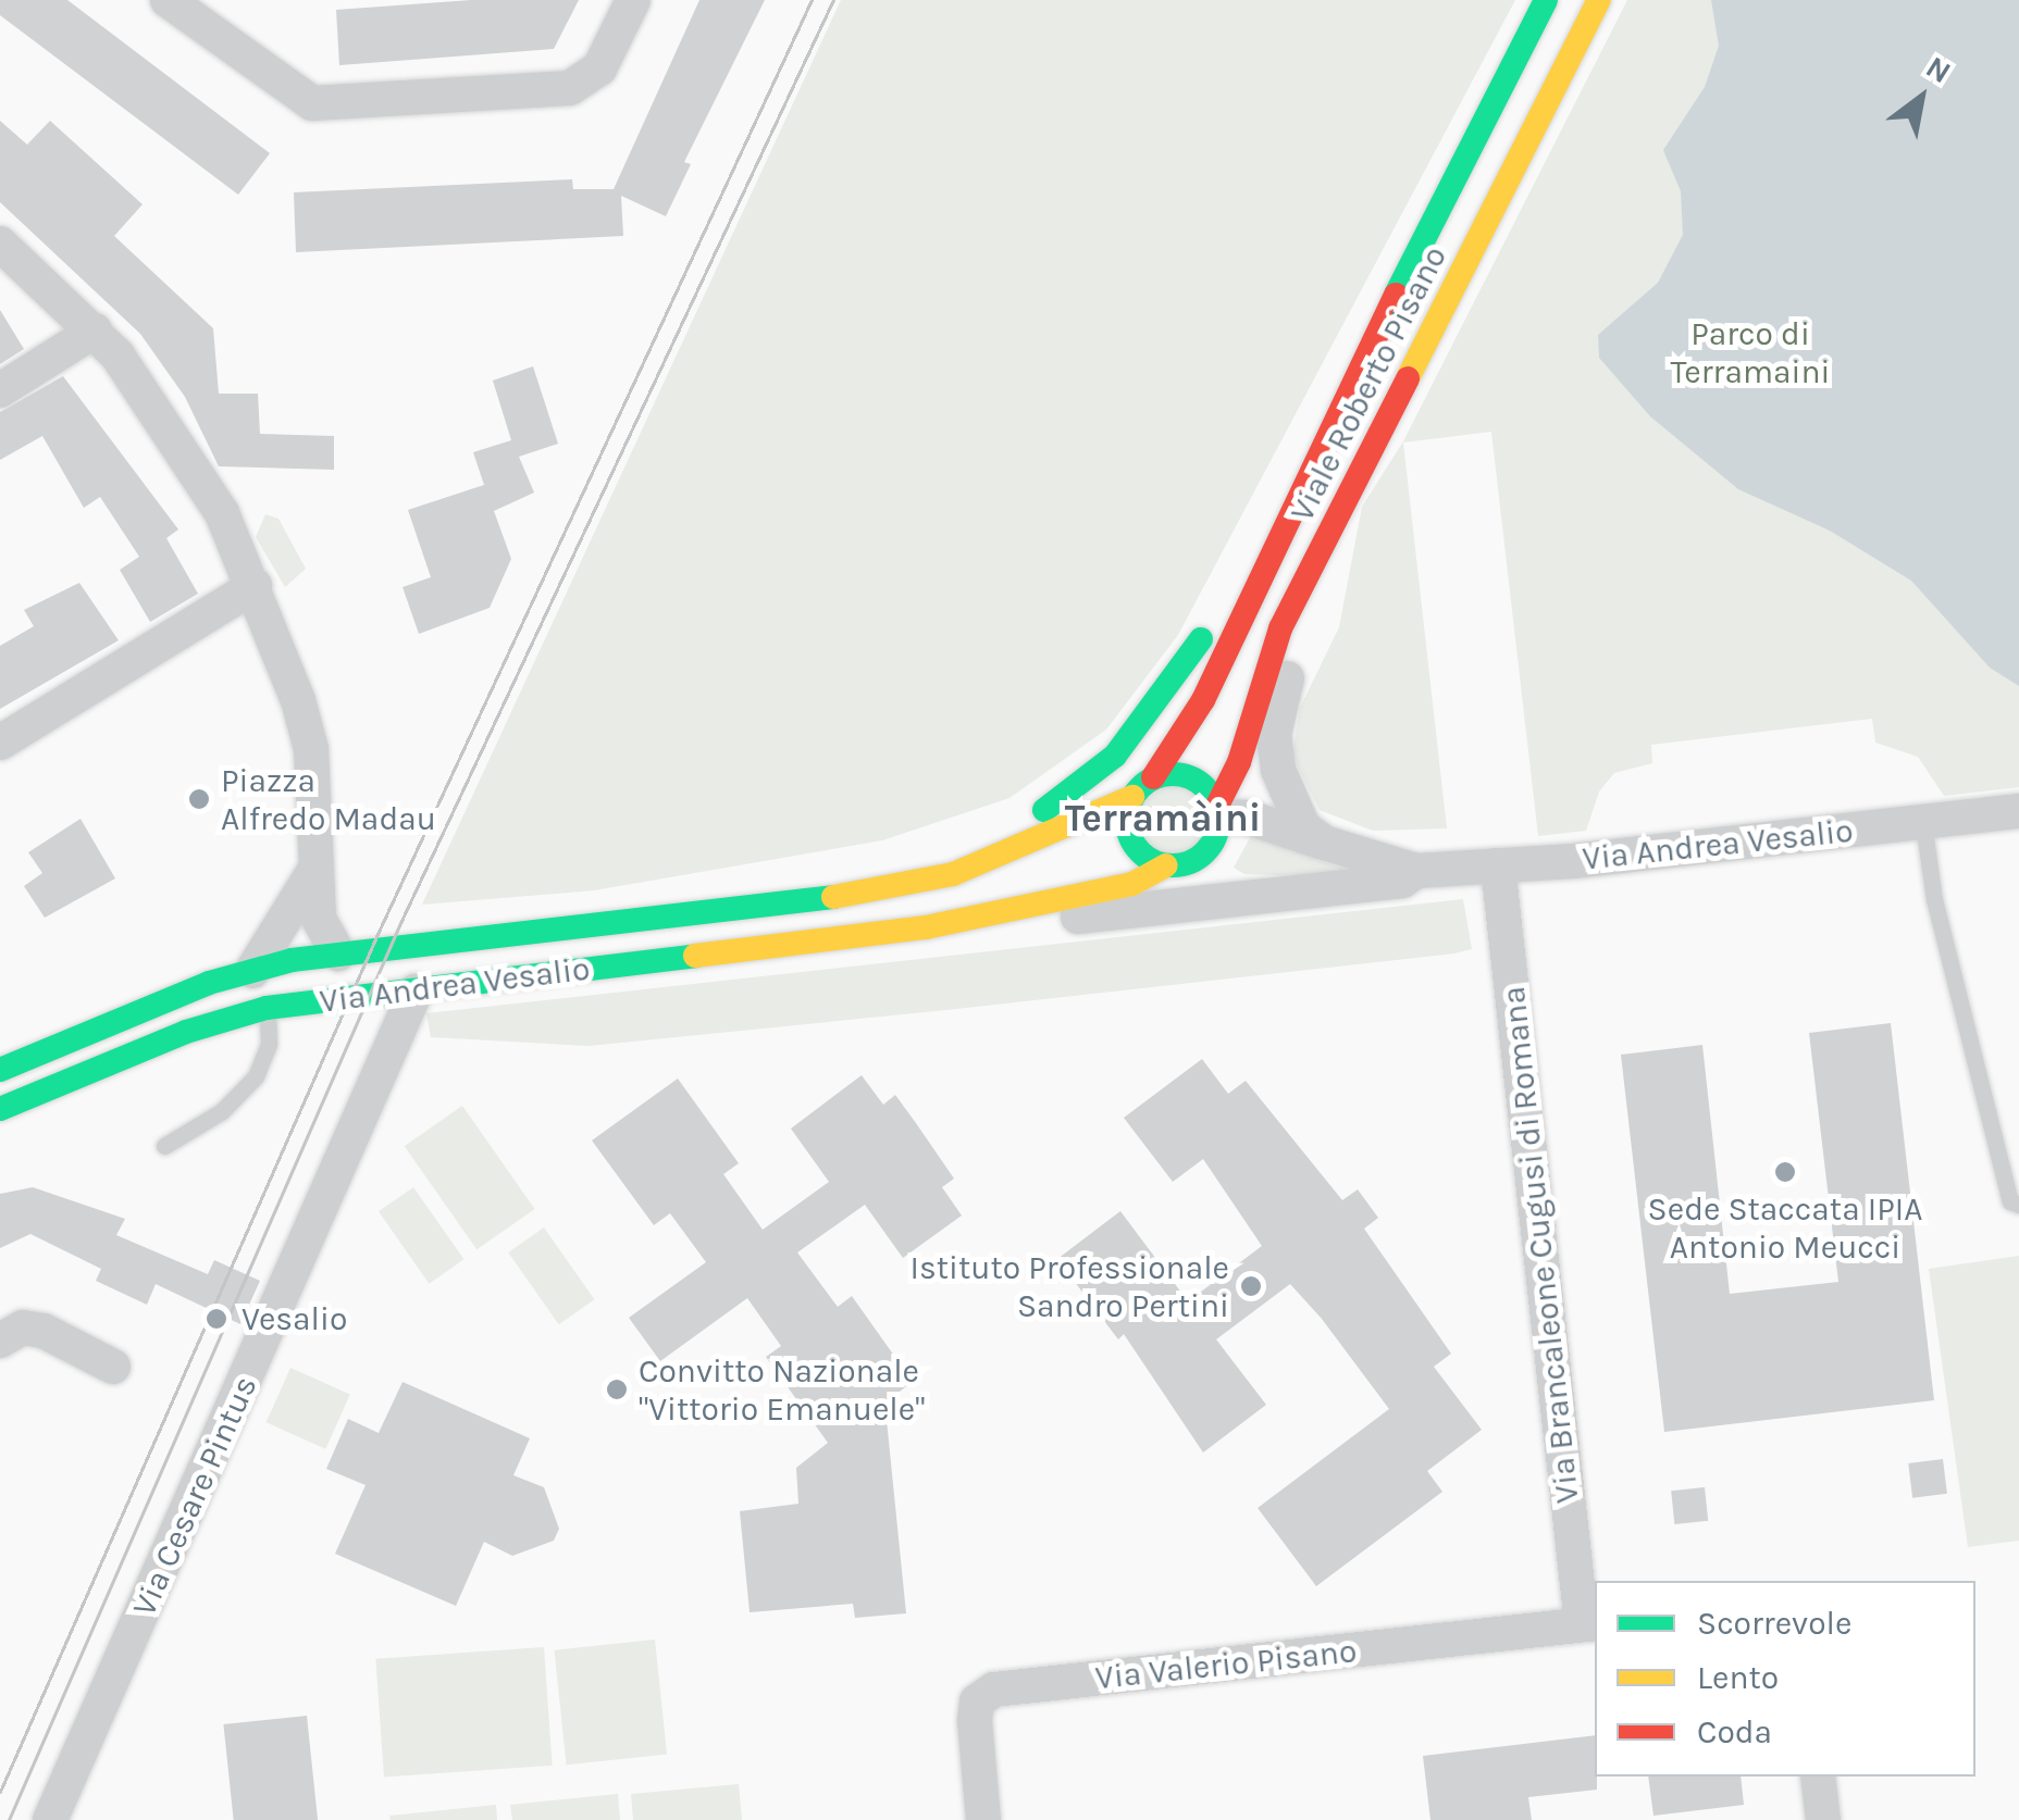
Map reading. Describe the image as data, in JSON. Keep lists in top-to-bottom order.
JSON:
{
  "streets": {
    "main road": ["Viale Roberto Pisano", "Via Andrea Vesalio"],
    "street": ["Via Brancaleone Cugusi di Romana", "Via Cesare Pintus", "Via Valerio Pisano"]
  },
  "crossings": [
    ["Viale Roberto Pisano", "Via Andrea Vesalio"],
    ["Via Andrea Vesalio", "Via Brancaleone Cugusi di Romana"],
    ["Via Andrea Vesalio", "Via Cesare Pintus"],
    ["Via Brancaleone Cugusi di Romana", "Via Valerio Pisano"]
  ],
  "districts": ["Terramàini"],
  "parks": ["Parco di Terramaini"],
  "places": [
    "Piazza Alfredo Madau",
    "Sede Staccata IPIA Antonio Meucci",
    "Istituto Professionale Sandro Pertini",
    "Vesalio",
    "Convitto Nazionale \"Vittorio Emanuele\""
  ],
  "legend": ["Scorrevole", "Lento", "Coda"],
  "north": "top right"
}
